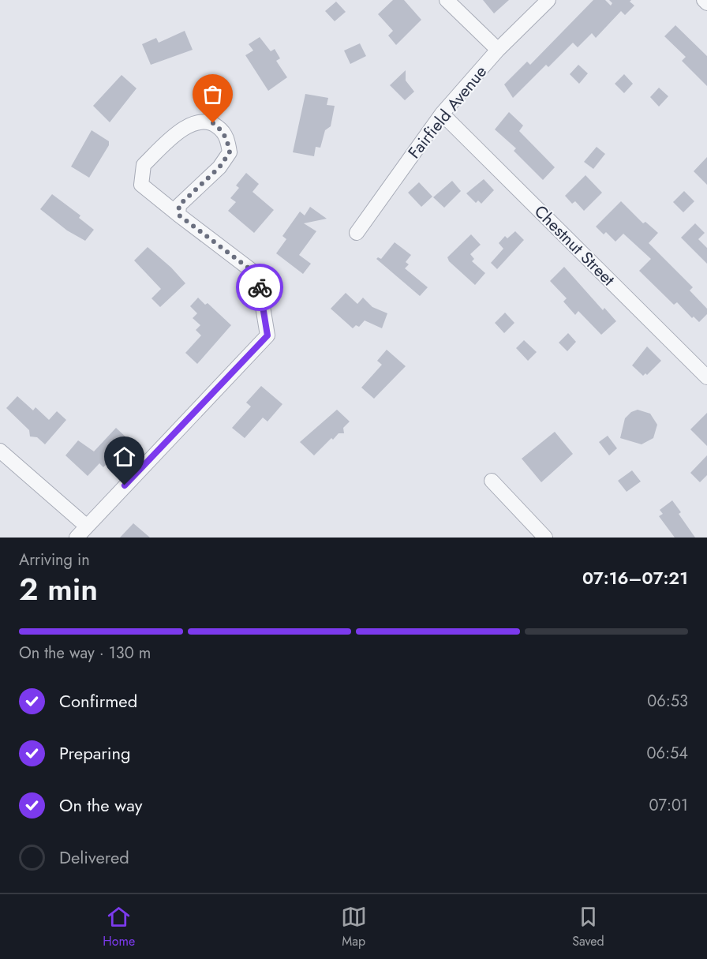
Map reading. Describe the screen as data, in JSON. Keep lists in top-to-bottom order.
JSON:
{
  "streets": {
    "street": ["Fairfield Avenue", "Chestnut Street"]
  },
  "crossings": [
    ["Fairfield Avenue", "Chestnut Street"]
  ],
  "page": {
    "heading": ["2 min", "Arriving in", "07:16–07:21"],
    "bar": "On the way · 130 m",
    "list": [
      ["Confirmed", "06:53"],
      ["Preparing", "06:54"],
      ["On the way", "07:01"],
      "Delivered"
    ],
    "tabs": ["Home", "Map", "Saved"]
  }
}
